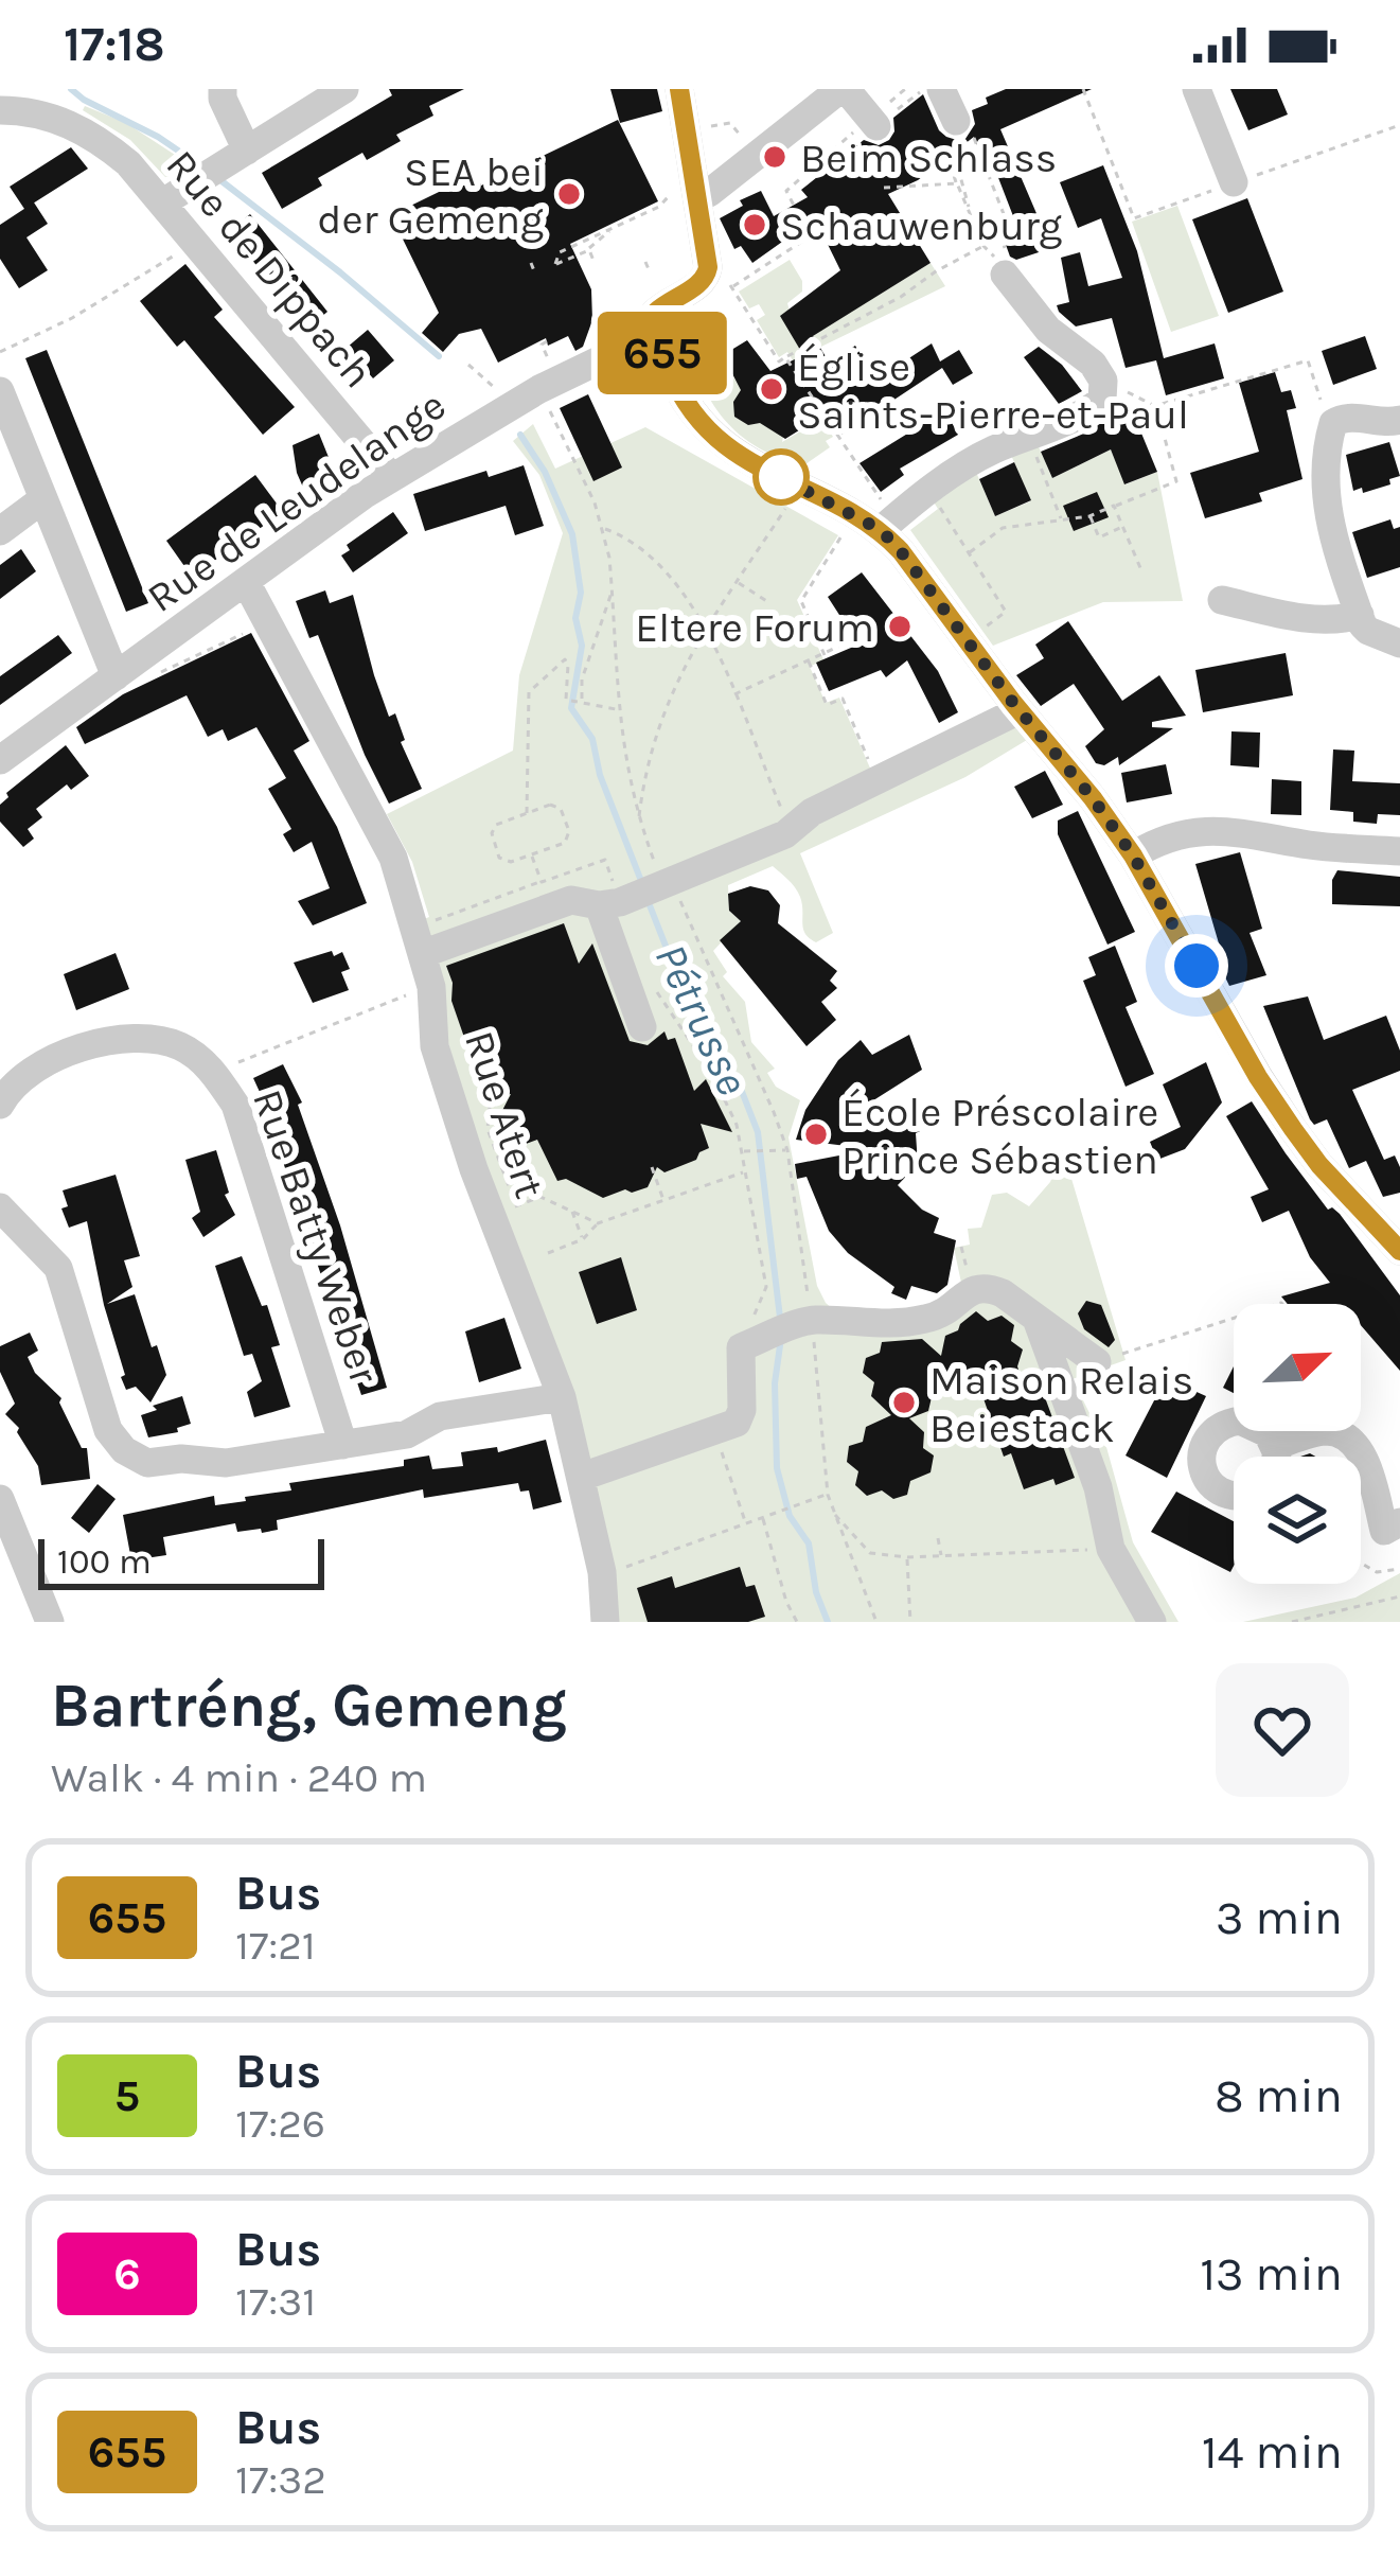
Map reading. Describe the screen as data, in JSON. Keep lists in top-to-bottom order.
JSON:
{
  "streets": {
    "street": [
      "Rue de Dippach",
      "Rue de Leudelange",
      "Rue Atert",
      "Rue Batty Weber"
    ]
  },
  "crossings": [
    ["Rue de Dippach", "Rue de Leudelange"],
    ["Rue de Leudelange", "Rue Atert"],
    ["Rue Atert", "Rue Batty Weber"]
  ],
  "water": ["Pétrusse"],
  "places": [
    "Beim Schlass",
    "SEA bei der Gemeng",
    "Schauwenburg",
    "Église Saints-Pierre-et-Paul",
    "Eltere Forum",
    "École Préscolaire Prince Sébastien",
    "Maison Relais Beiestack"
  ],
  "lines": ["bus line 655"],
  "scale_bar": "100 m",
  "north": "top right",
  "page": {
    "status": "17:18",
    "on_map": "655",
    "scale": "100 m",
    "heading": ["Bartréng, Gemeng", "Walk · 4 min · 240 m"],
    "list": [
      {
        "mark": "655",
        "name": "Bus",
        "note": "17:21",
        "value": "3 min"
      },
      {
        "mark": "5",
        "name": "Bus",
        "note": "17:26",
        "value": "8 min"
      },
      {
        "mark": "6",
        "name": "Bus",
        "note": "17:31",
        "value": "13 min"
      },
      {
        "mark": "655",
        "name": "Bus",
        "note": "17:32",
        "value": "14 min"
      }
    ]
  }
}
